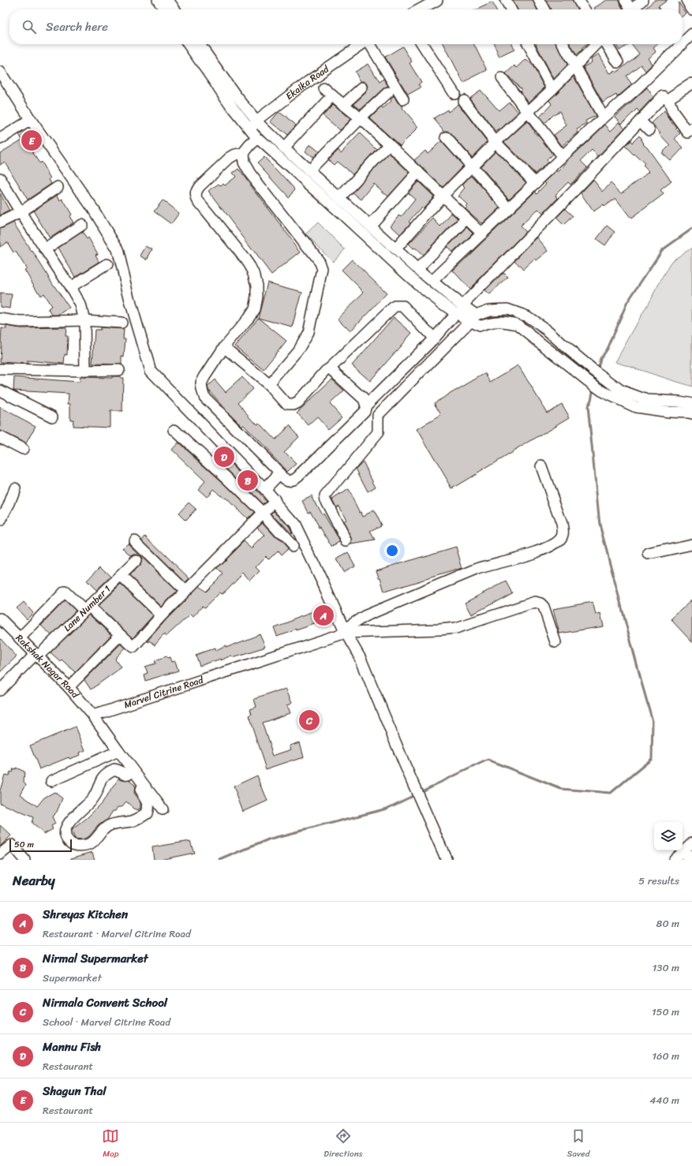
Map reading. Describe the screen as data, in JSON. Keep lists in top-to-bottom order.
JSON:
{
  "streets": {
    "street": [
      "Ekaika Road",
      "Lane Number 1",
      "Rakshak Nagar Road",
      "Marvel Citrine Road"
    ]
  },
  "crossings": [
    ["Lane Number 1", "Rakshak Nagar Road"],
    ["Rakshak Nagar Road", "Marvel Citrine Road"]
  ],
  "scale_bar": "50 m",
  "page": {
    "search": "Search here",
    "pins": [
      "E",
      "D",
      "B",
      "A",
      "C"
    ],
    "scale": "50 m",
    "heading": ["Nearby", "5 results"],
    "list": [
      {
        "mark": "A",
        "name": "Shreyas Kitchen",
        "note": "Restaurant · Marvel Citrine Road",
        "value": "80 m"
      },
      {
        "mark": "B",
        "name": "Nirmal Supermarket",
        "note": "Supermarket",
        "value": "130 m"
      },
      {
        "mark": "C",
        "name": "Nirmala Convent School",
        "note": "School · Marvel Citrine Road",
        "value": "150 m"
      },
      {
        "mark": "D",
        "name": "Mannu Fish",
        "note": "Restaurant",
        "value": "160 m"
      },
      {
        "mark": "E",
        "name": "Shagun Thal",
        "note": "Restaurant",
        "value": "440 m"
      }
    ],
    "nav": ["Map", "Directions", "Saved"]
  }
}
